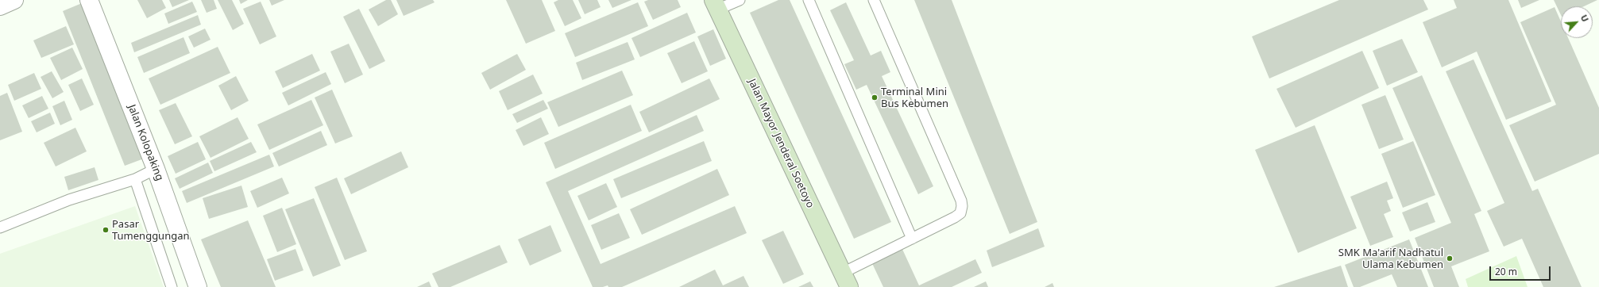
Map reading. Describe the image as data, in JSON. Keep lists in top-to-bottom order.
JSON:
{
  "streets": {
    "main road": ["Jalan Mayor Jenderal Soetoyo"],
    "street": ["Jalan Kolopaking"]
  },
  "places": ["Terminal Mini Bus Kebumen", "Pasar Tumenggungan", "SMK Ma'arif Nadhatul Ulama Kebumen"],
  "scale_bar": "20 m",
  "north": "top right"
}
